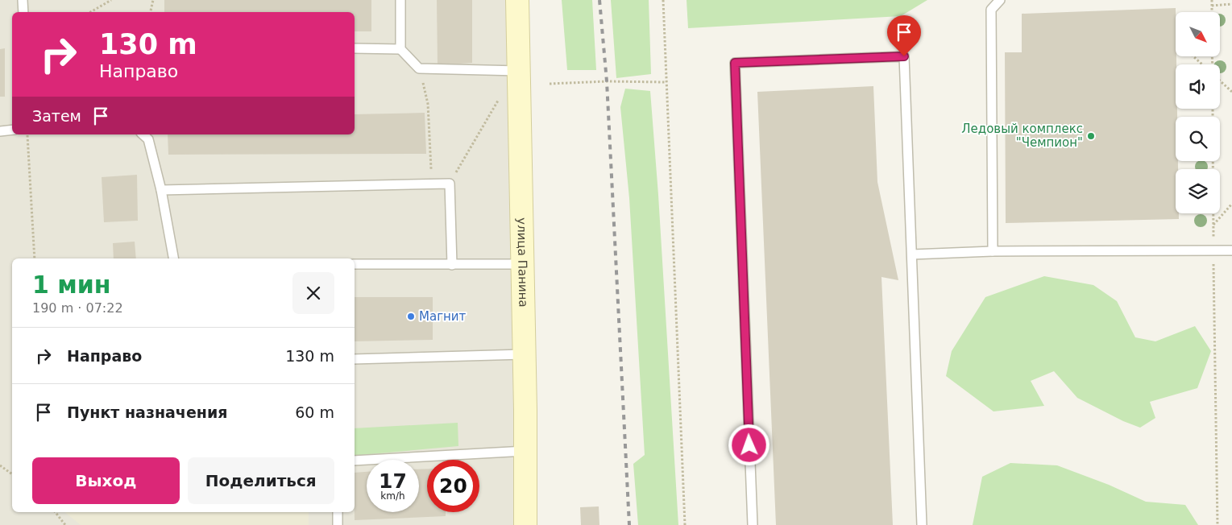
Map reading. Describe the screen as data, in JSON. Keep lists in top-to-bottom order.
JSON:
{
  "streets": {
    "street": ["улица Панина"]
  },
  "places": ["Ледовый комплекс \"Чемпион\"", "Магнит"],
  "north": "bottom right",
  "page": {
    "turn": ["130 m", "Направо"],
    "then": "Затем",
    "heading": ["1 мин", "190 m · 07:22"],
    "list": [
      {
        "name": "Направо",
        "value": "130 m"
      },
      {
        "name": "Пункт назначения",
        "value": "60 m"
      }
    ],
    "buttons": ["Выход", "Поделиться"],
    "speed": "17 km/h",
    "limit": "20"
  }
}
